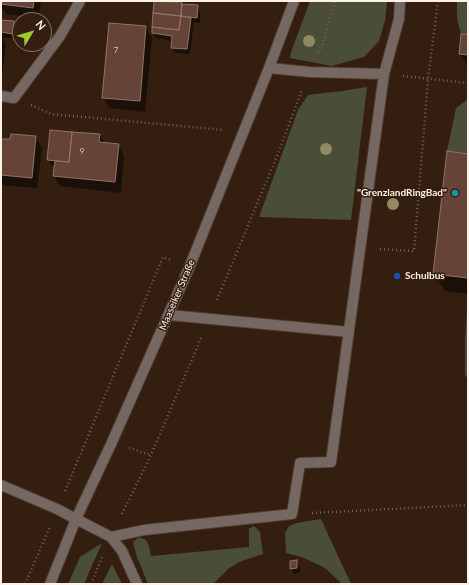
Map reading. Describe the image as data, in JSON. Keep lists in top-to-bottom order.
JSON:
{
  "streets": {
    "street": ["Maaseiker Straße"]
  },
  "places": ["\"GrenzlandRingBad\"", "Schulbus"],
  "house_numbers": ["7", "9"],
  "north": "top right"
}
